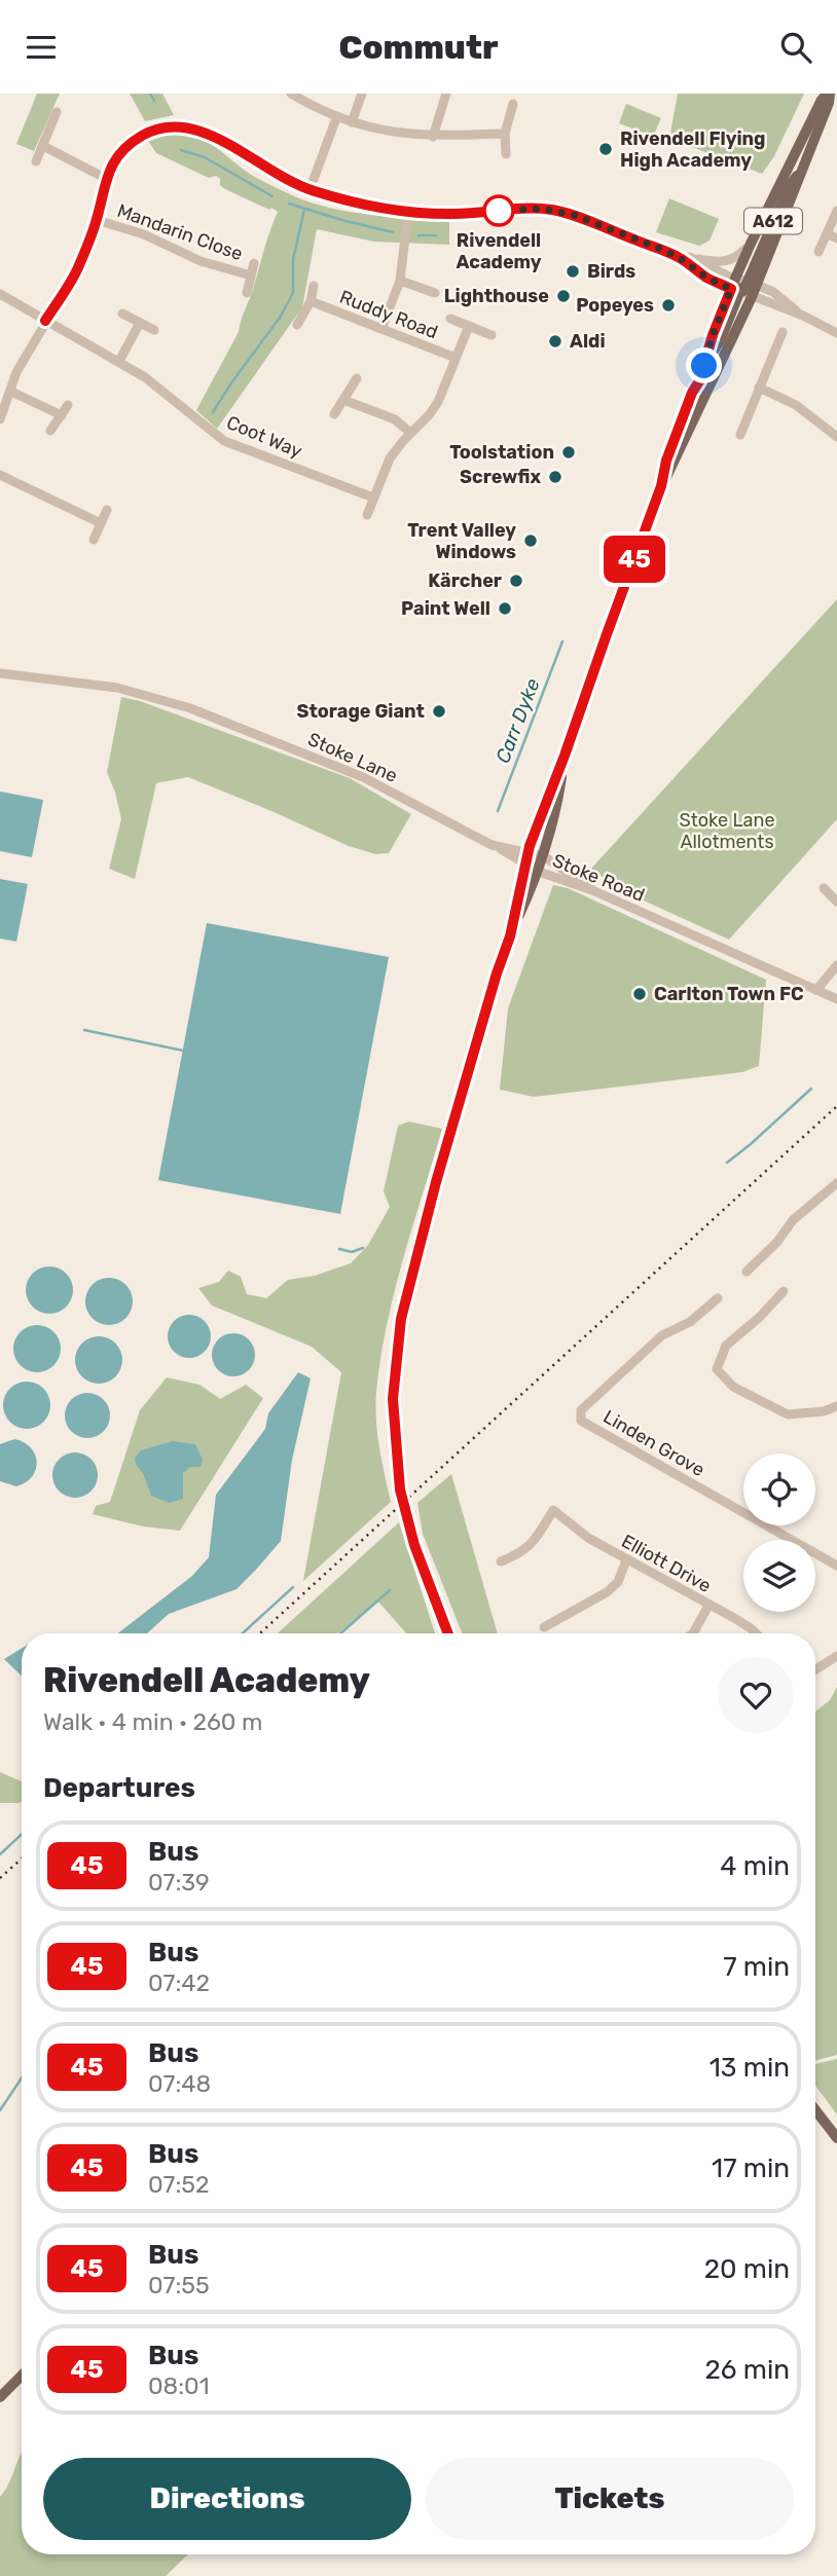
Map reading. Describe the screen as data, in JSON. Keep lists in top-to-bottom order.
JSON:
{
  "streets": {
    "main road": ["A612"],
    "street": [
      "Mandarin Close",
      "Ruddy Road",
      "Coot Way",
      "Stoke Lane",
      "Stoke Road",
      "Linden Grove",
      "Elliott Drive"
    ]
  },
  "crossings": [
    ["A612", "Stoke Lane"],
    ["A612", "Stoke Road"],
    ["Stoke Lane", "Stoke Road"]
  ],
  "water": ["Carr Dyke"],
  "parks": ["Stoke Lane Allotments"],
  "places": [
    "Rivendell Flying High Academy",
    "Rivendell Academy",
    "Birds",
    "Lighthouse",
    "Popeyes",
    "Aldi",
    "Toolstation",
    "Screwfix",
    "Trent Valley Windows",
    "Kärcher",
    "Paint Well",
    "Storage Giant",
    "Carlton Town FC"
  ],
  "lines": ["bus line 45"],
  "page": {
    "header": "Commutr",
    "on_map": "45",
    "heading": [
      ["Rivendell Academy", "Walk · 4 min · 260 m"],
      "Departures"
    ],
    "list": [
      {
        "mark": "45",
        "name": "Bus",
        "note": "07:39",
        "value": "4 min"
      },
      {
        "mark": "45",
        "name": "Bus",
        "note": "07:42",
        "value": "7 min"
      },
      {
        "mark": "45",
        "name": "Bus",
        "note": "07:48",
        "value": "13 min"
      },
      {
        "mark": "45",
        "name": "Bus",
        "note": "07:52",
        "value": "17 min"
      },
      {
        "mark": "45",
        "name": "Bus",
        "note": "07:55",
        "value": "20 min"
      },
      {
        "mark": "45",
        "name": "Bus",
        "note": "08:01",
        "value": "26 min"
      }
    ],
    "buttons": ["Directions", "Tickets"]
  }
}
